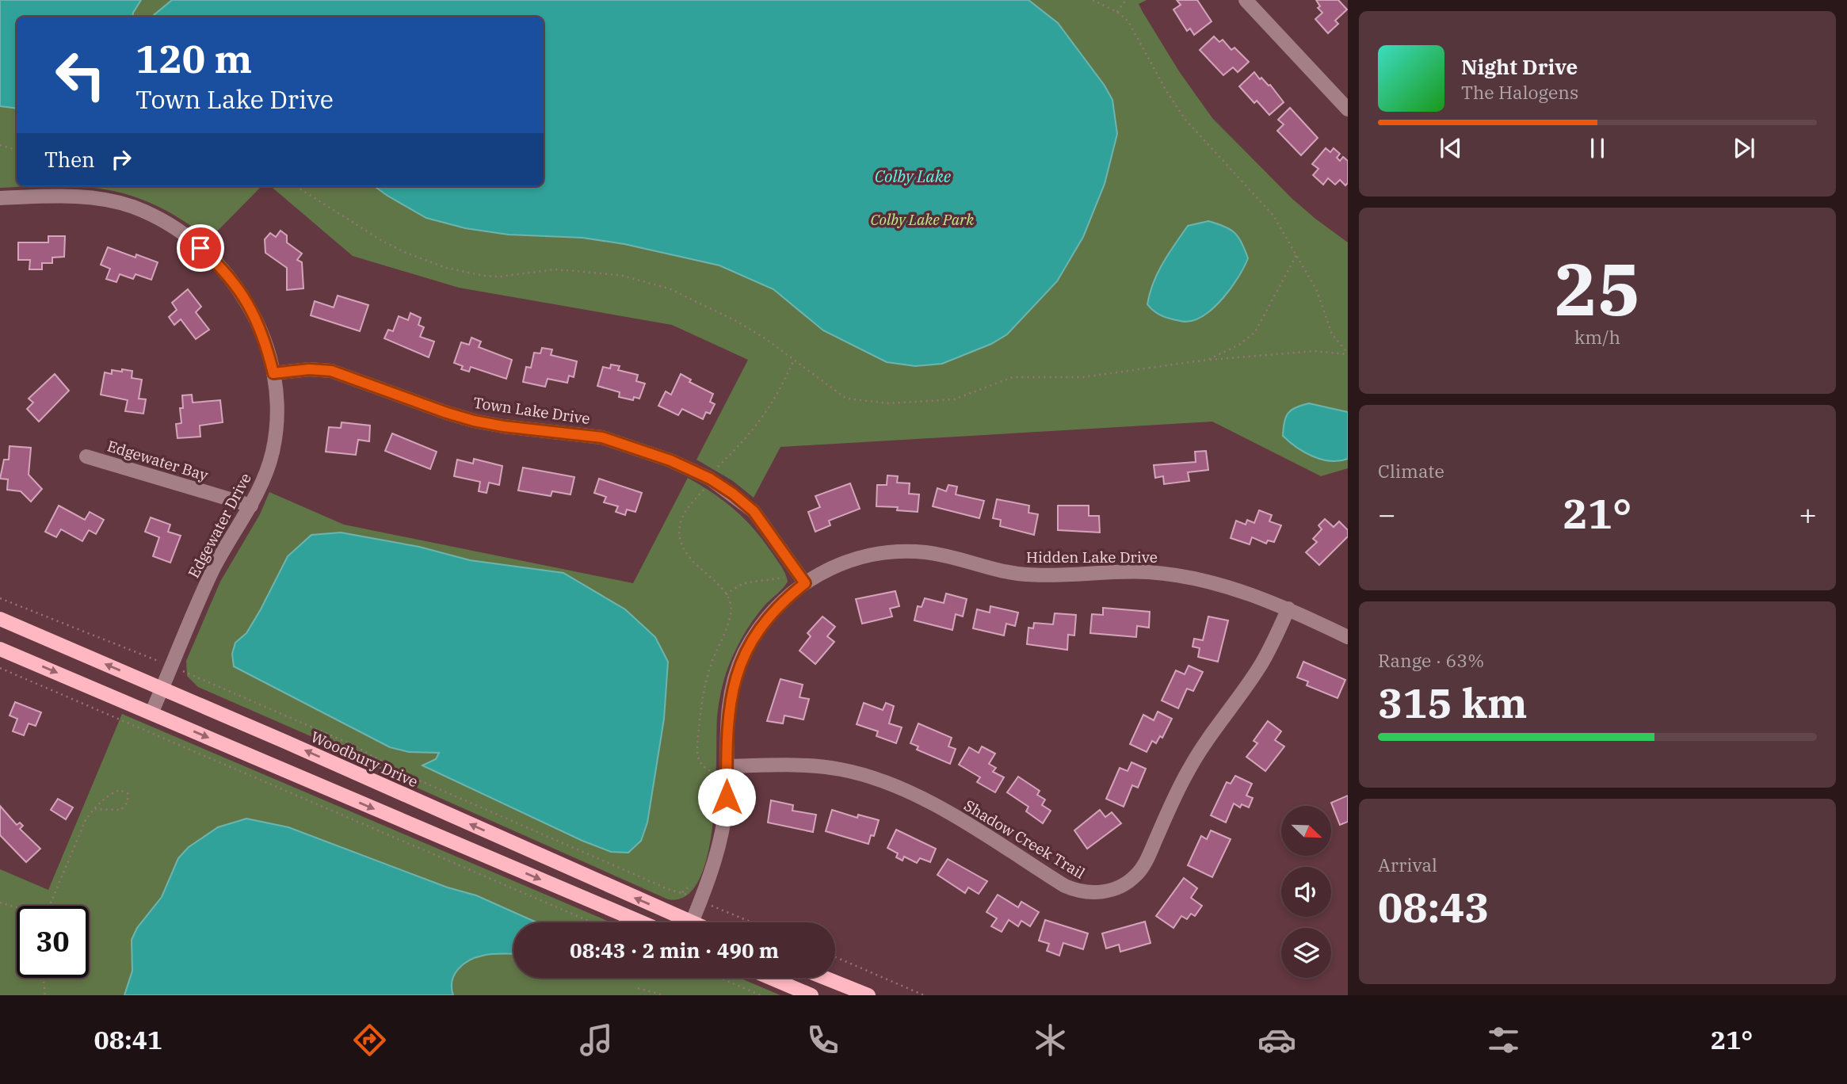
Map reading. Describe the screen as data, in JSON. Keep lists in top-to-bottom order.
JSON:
{
  "streets": {
    "main road": ["Woodbury Drive"],
    "street": [
      "Town Lake Drive",
      "Edgewater Bay",
      "Edgewater Drive",
      "Hidden Lake Drive",
      "Shadow Creek Trail"
    ]
  },
  "crossings": [
    ["Town Lake Drive", "Edgewater Drive"],
    ["Town Lake Drive", "Hidden Lake Drive"],
    ["Edgewater Bay", "Edgewater Drive"],
    ["Edgewater Drive", "Woodbury Drive"],
    ["Hidden Lake Drive", "Woodbury Drive"],
    ["Hidden Lake Drive", "Shadow Creek Trail"]
  ],
  "water": ["Colby Lake"],
  "parks": ["Colby Lake Park"],
  "north": "bottom right",
  "page": {
    "turn": ["120 m", "Town Lake Drive"],
    "song": ["Night Drive", "The Halogens"],
    "then": "Then",
    "tile": [
      ["25", "km/h"],
      "Climate",
      ["Range · 63%", "315 km"],
      ["Arrival", "08:43"]
    ],
    "heat": ["−", "21°", "+"],
    "limit": "30",
    "trip": "08:43 · 2 min · 490 m",
    "tabs": ["08:41", "21°"]
  }
}
